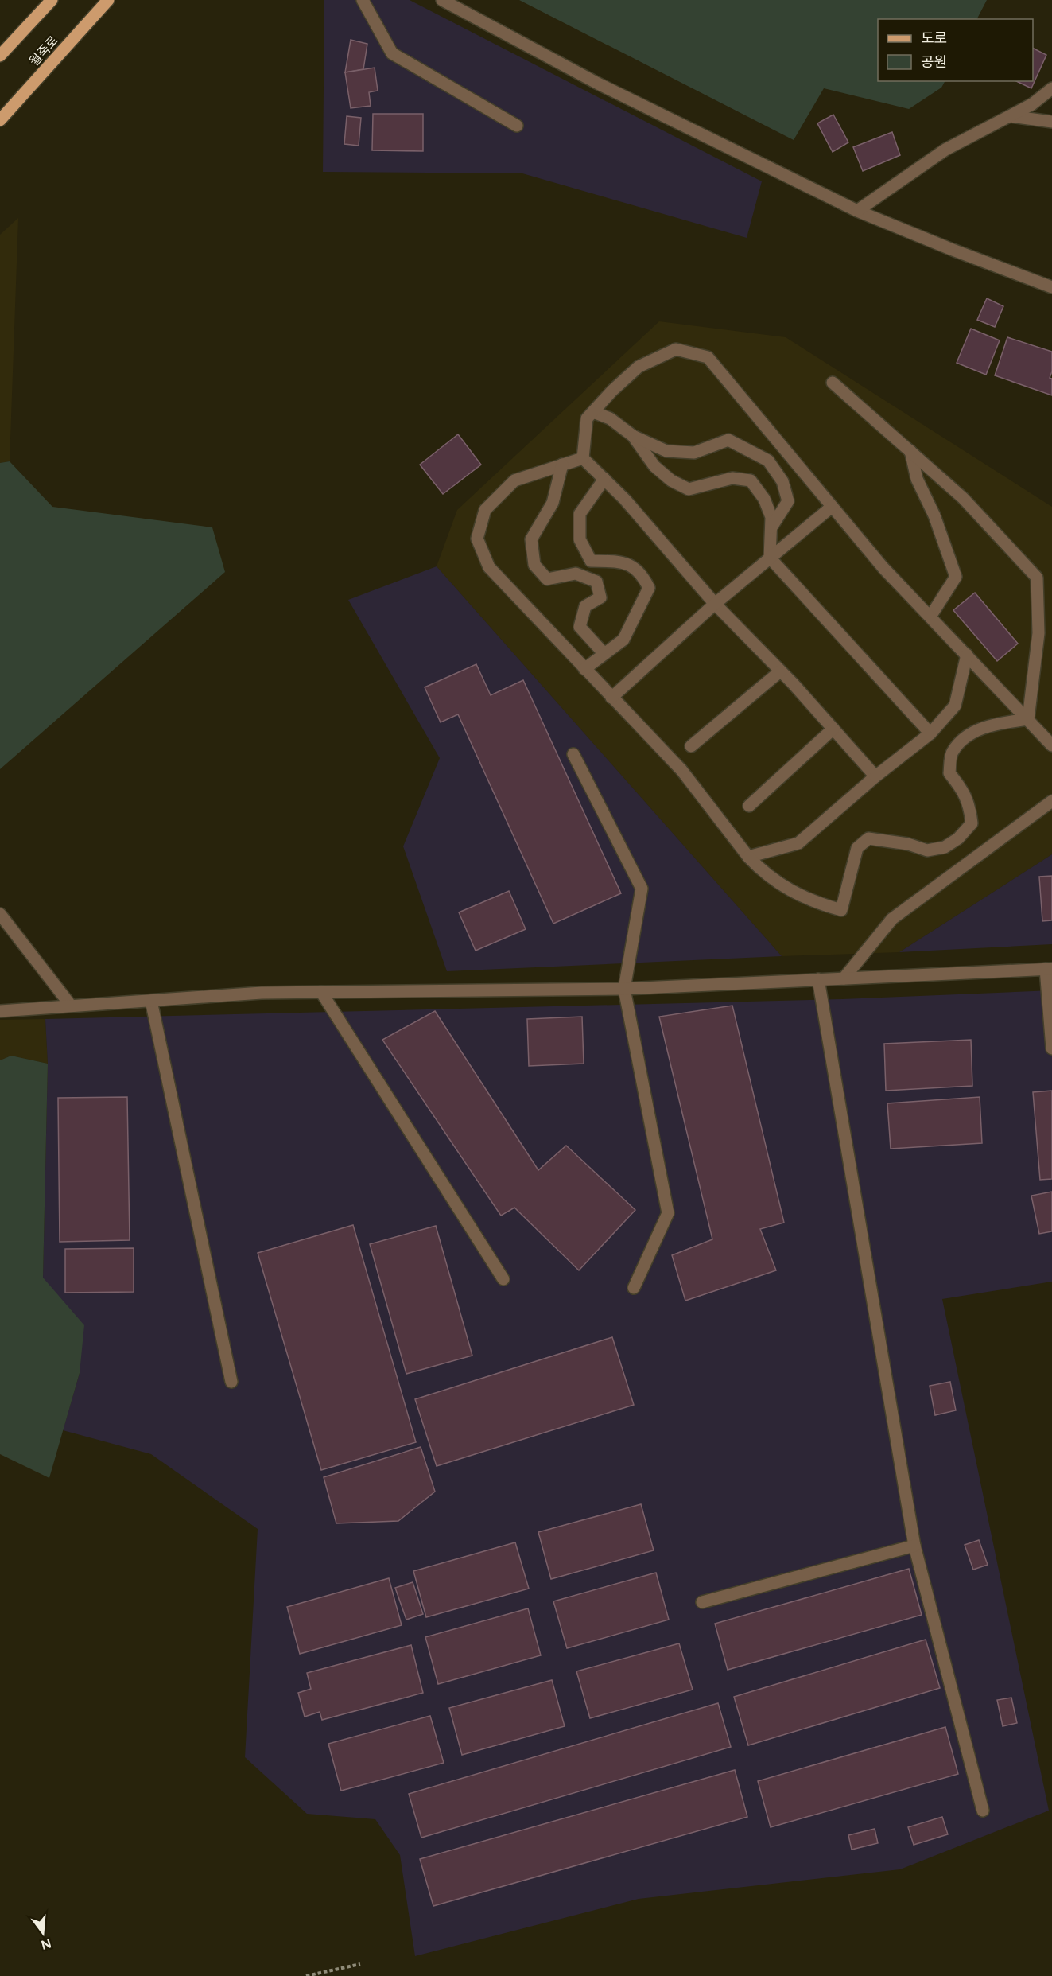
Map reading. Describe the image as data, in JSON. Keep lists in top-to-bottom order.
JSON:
{
  "streets": {
    "main road": ["월죽로"]
  },
  "legend": ["도로", "공원"],
  "north": "bottom"
}
